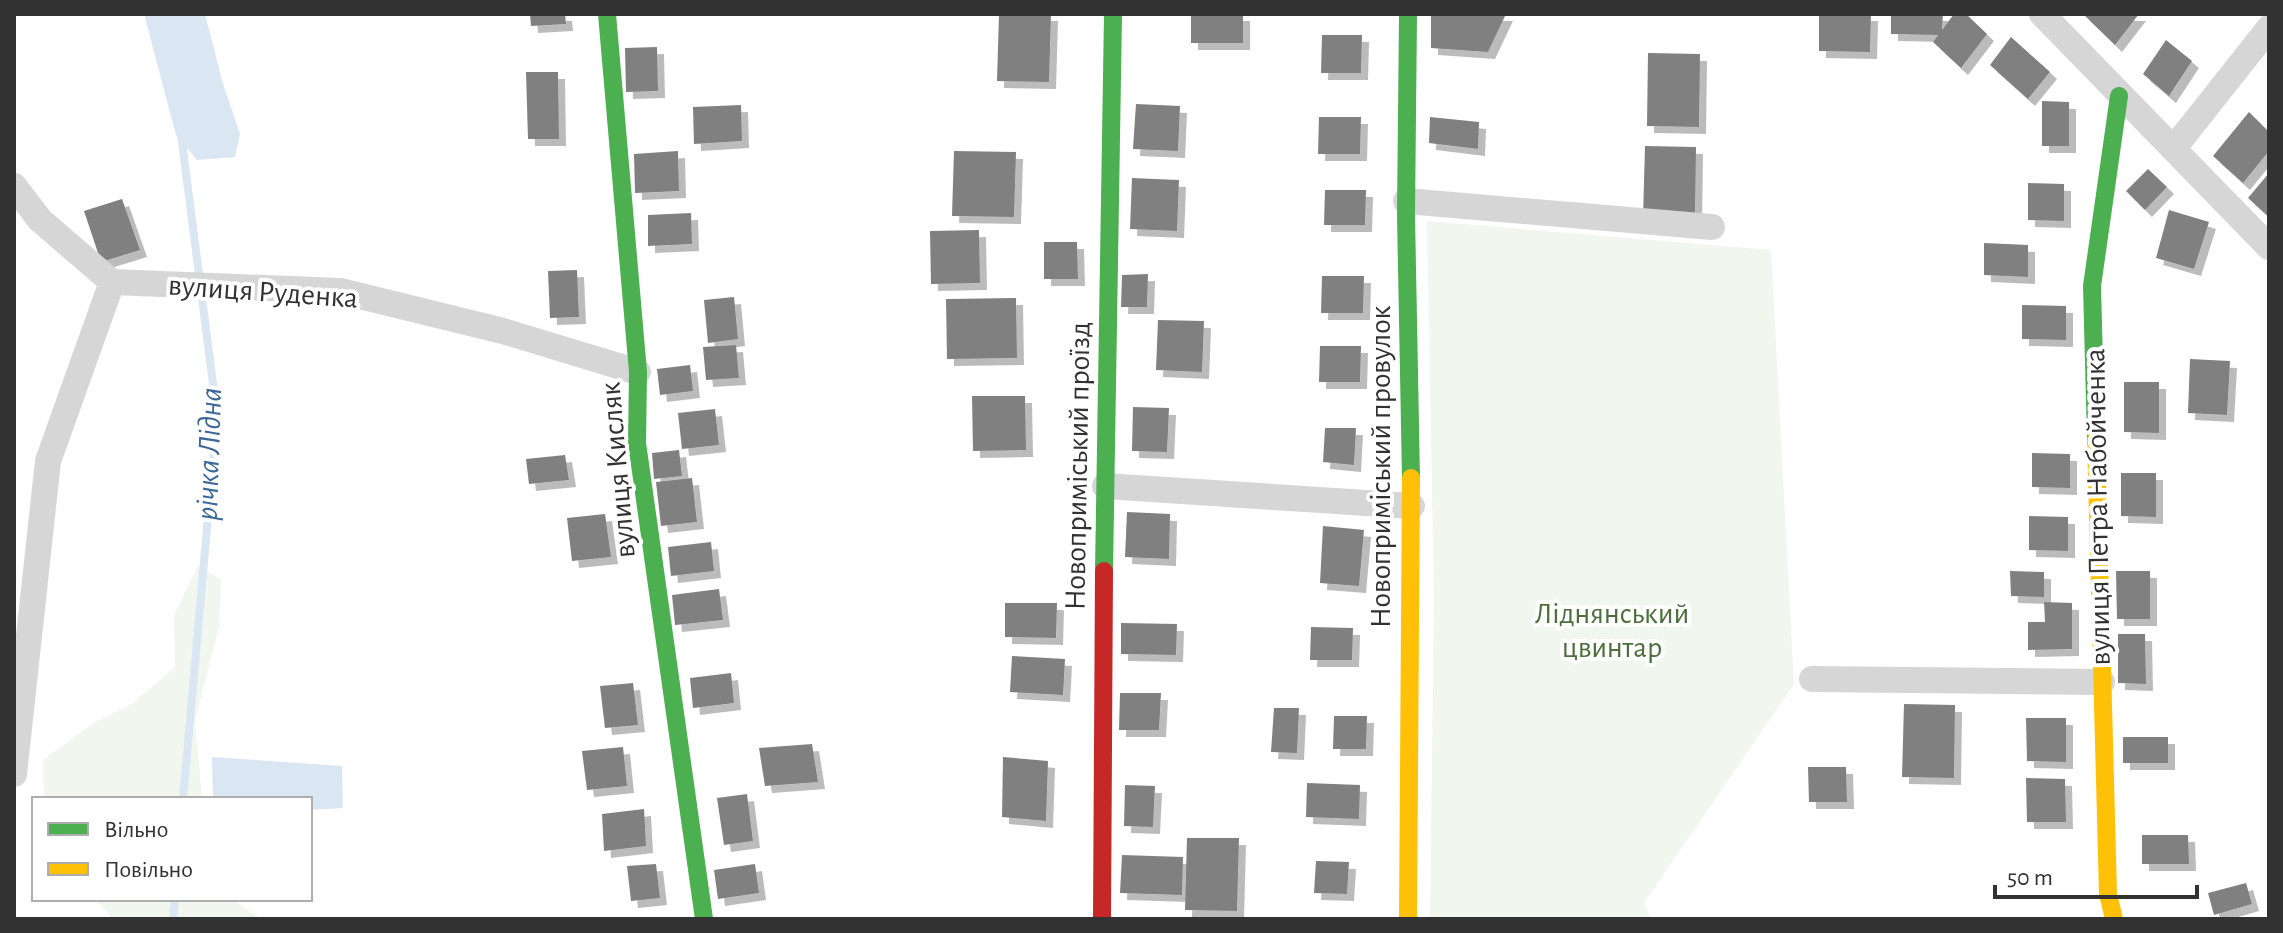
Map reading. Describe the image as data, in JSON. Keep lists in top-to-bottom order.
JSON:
{
  "streets": {
    "street": [
      "вулиця Руденка",
      "Новоприміський проїзд",
      "Новоприміський провулок",
      "вулиця Кисляк",
      "вулиця Петра Набойченка"
    ]
  },
  "crossings": [
    ["вулиця Руденка", "вулиця Кисляк"]
  ],
  "water": ["річка Лідна"],
  "parks": ["Ліднянський цвинтар"],
  "legend": ["Вільно", "Повільно"],
  "scale_bar": "50 m"
}
